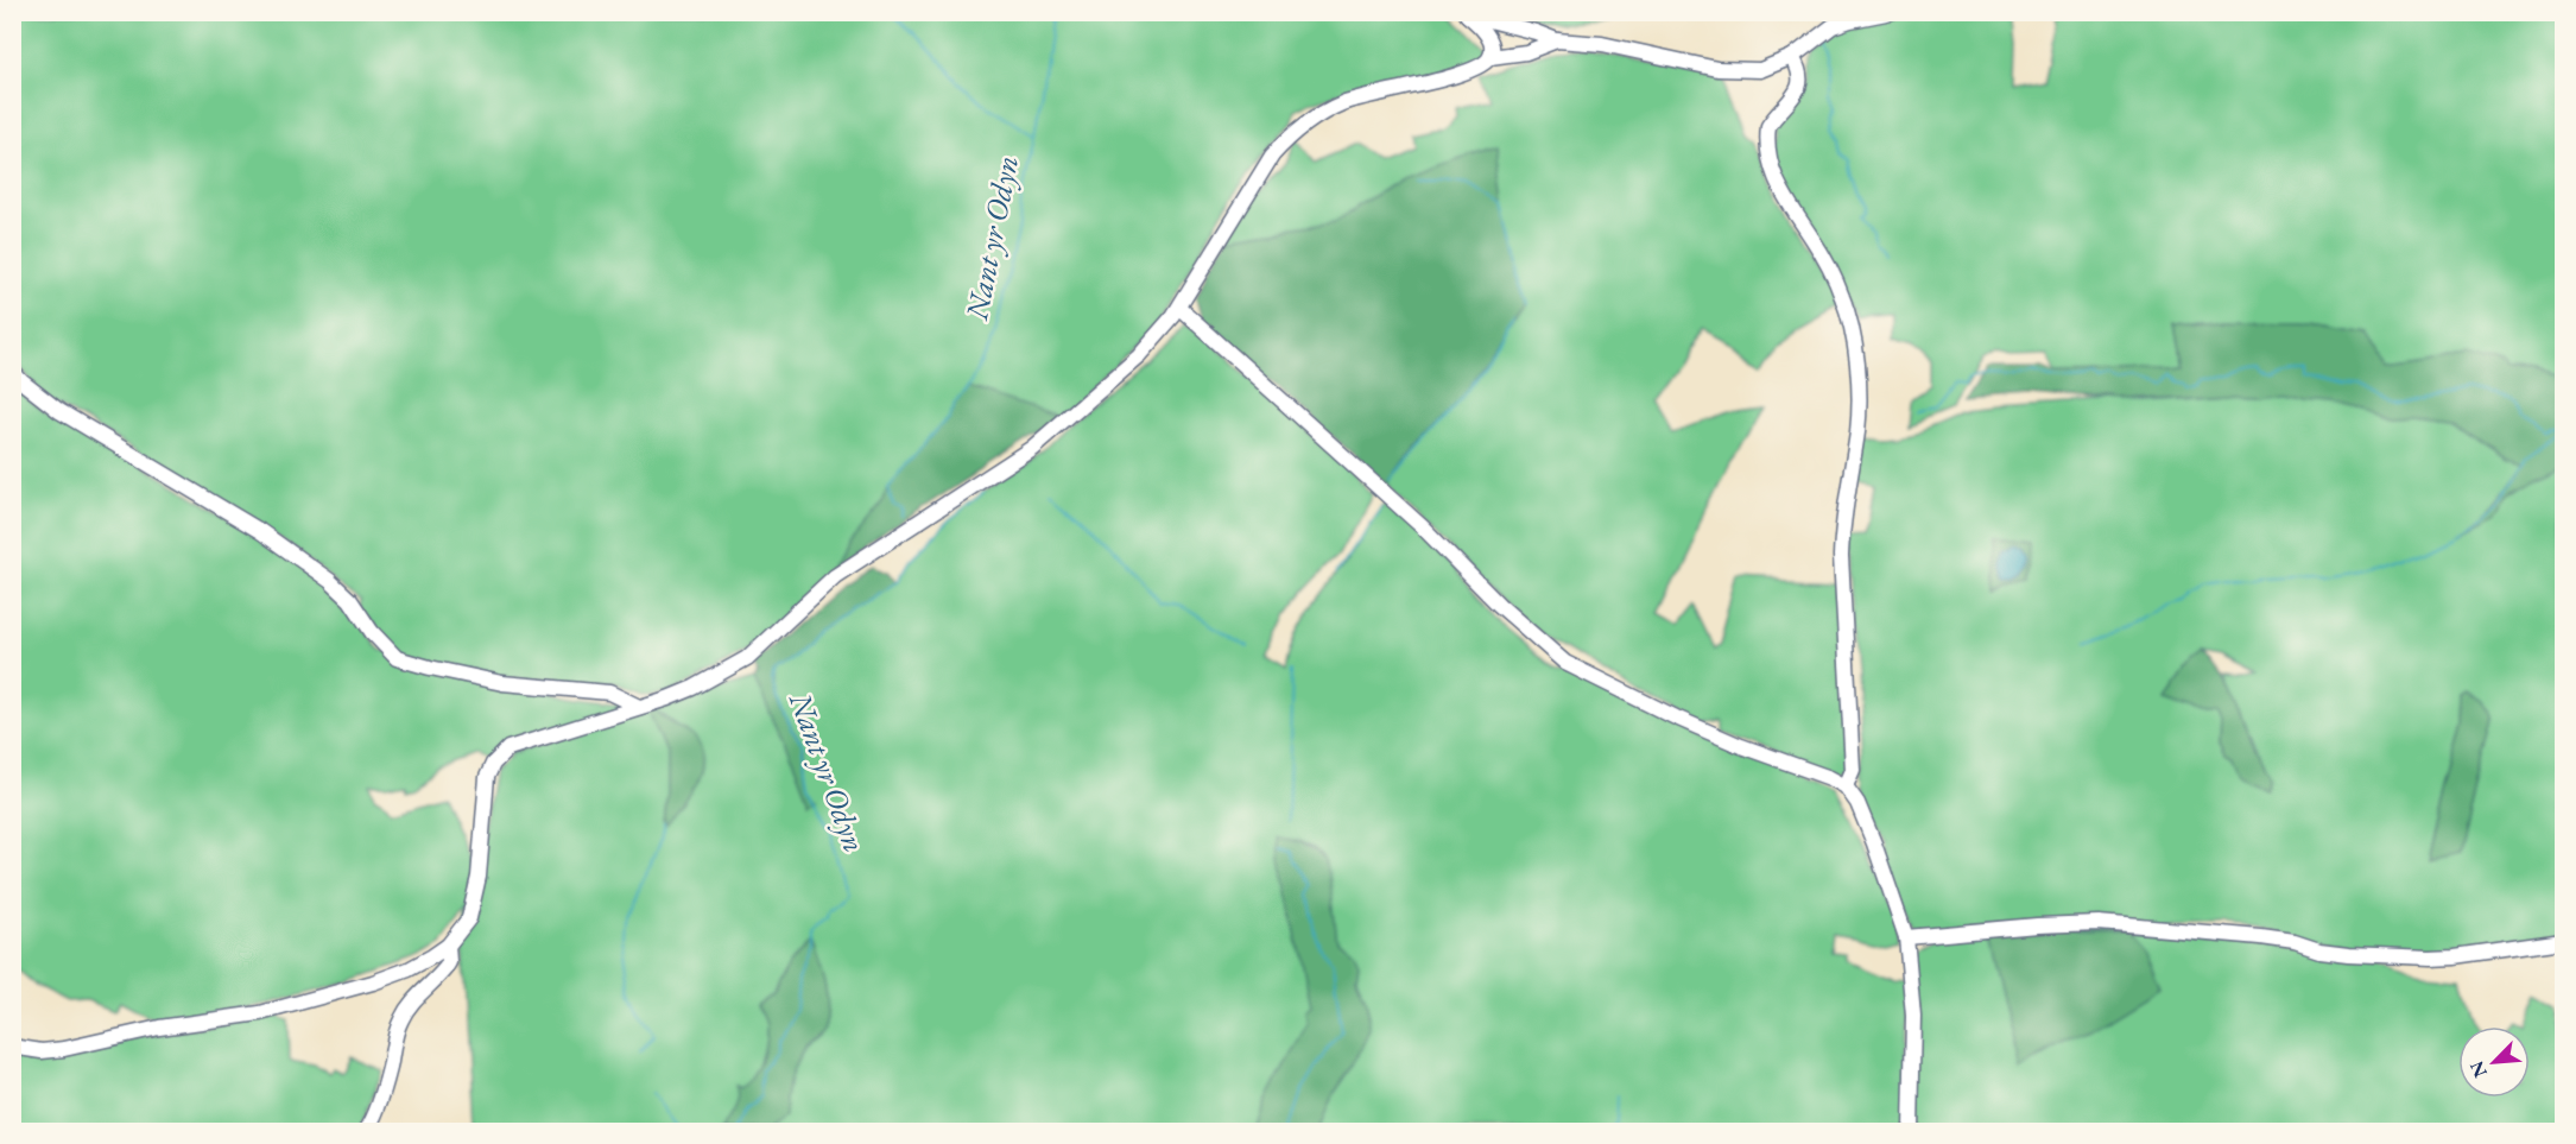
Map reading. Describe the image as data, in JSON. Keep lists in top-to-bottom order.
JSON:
{
  "water": ["Nant yr Odyn"],
  "north": "bottom left"
}
